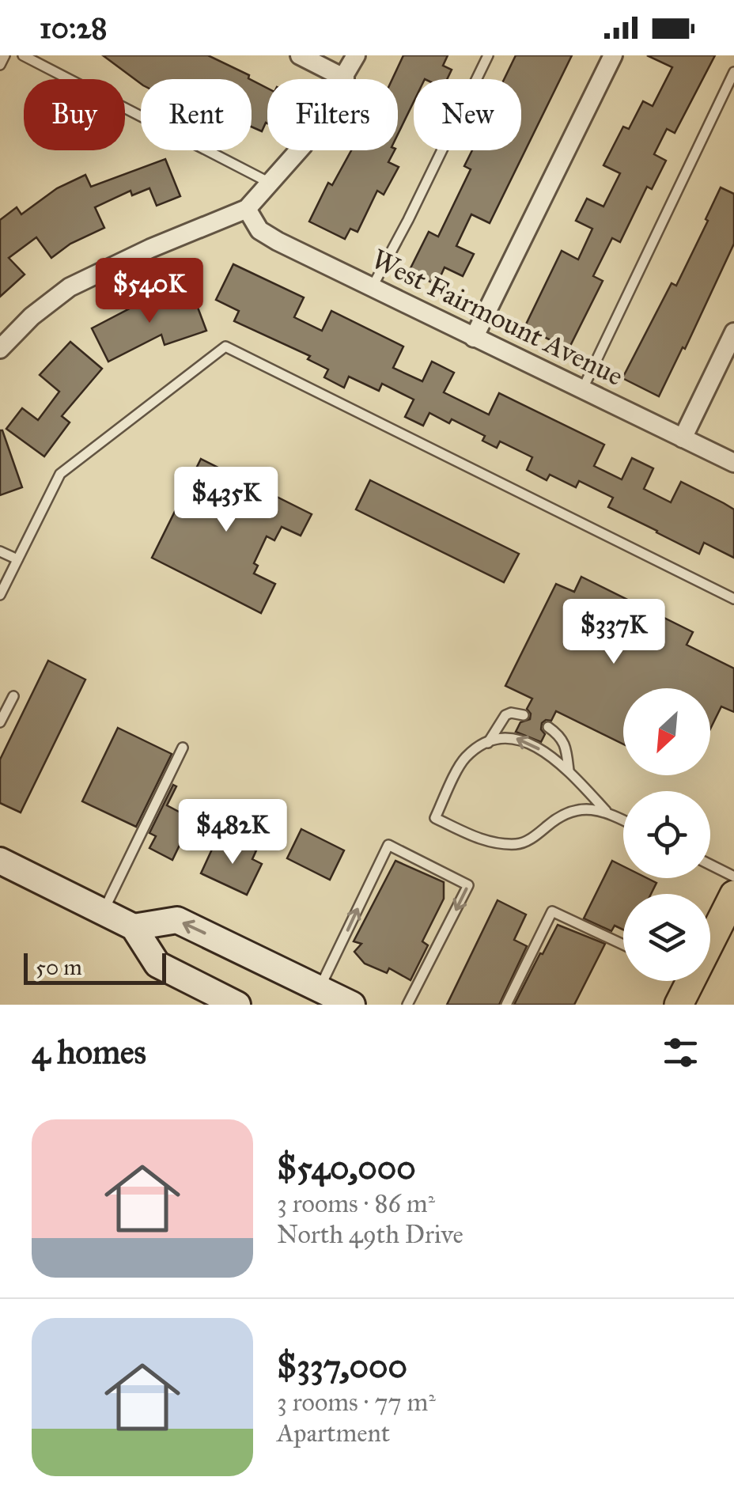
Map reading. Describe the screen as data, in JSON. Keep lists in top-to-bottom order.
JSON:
{
  "streets": {
    "street": ["West Fairmount Avenue"]
  },
  "scale_bar": "50 m",
  "north": "bottom left",
  "page": {
    "status": "10:28",
    "chip": [
      "Buy",
      "Rent",
      "Filters",
      "New"
    ],
    "price": [
      "$540K",
      "$435K",
      "$337K",
      "$482K"
    ],
    "scale": "50 m",
    "heading": "4 homes",
    "list": [
      {
        "name": "$540,000",
        "note": "3 rooms · 86 m² · North 49th Drive"
      },
      {
        "name": "$337,000",
        "note": "3 rooms · 77 m² · Apartment"
      }
    ]
  }
}
